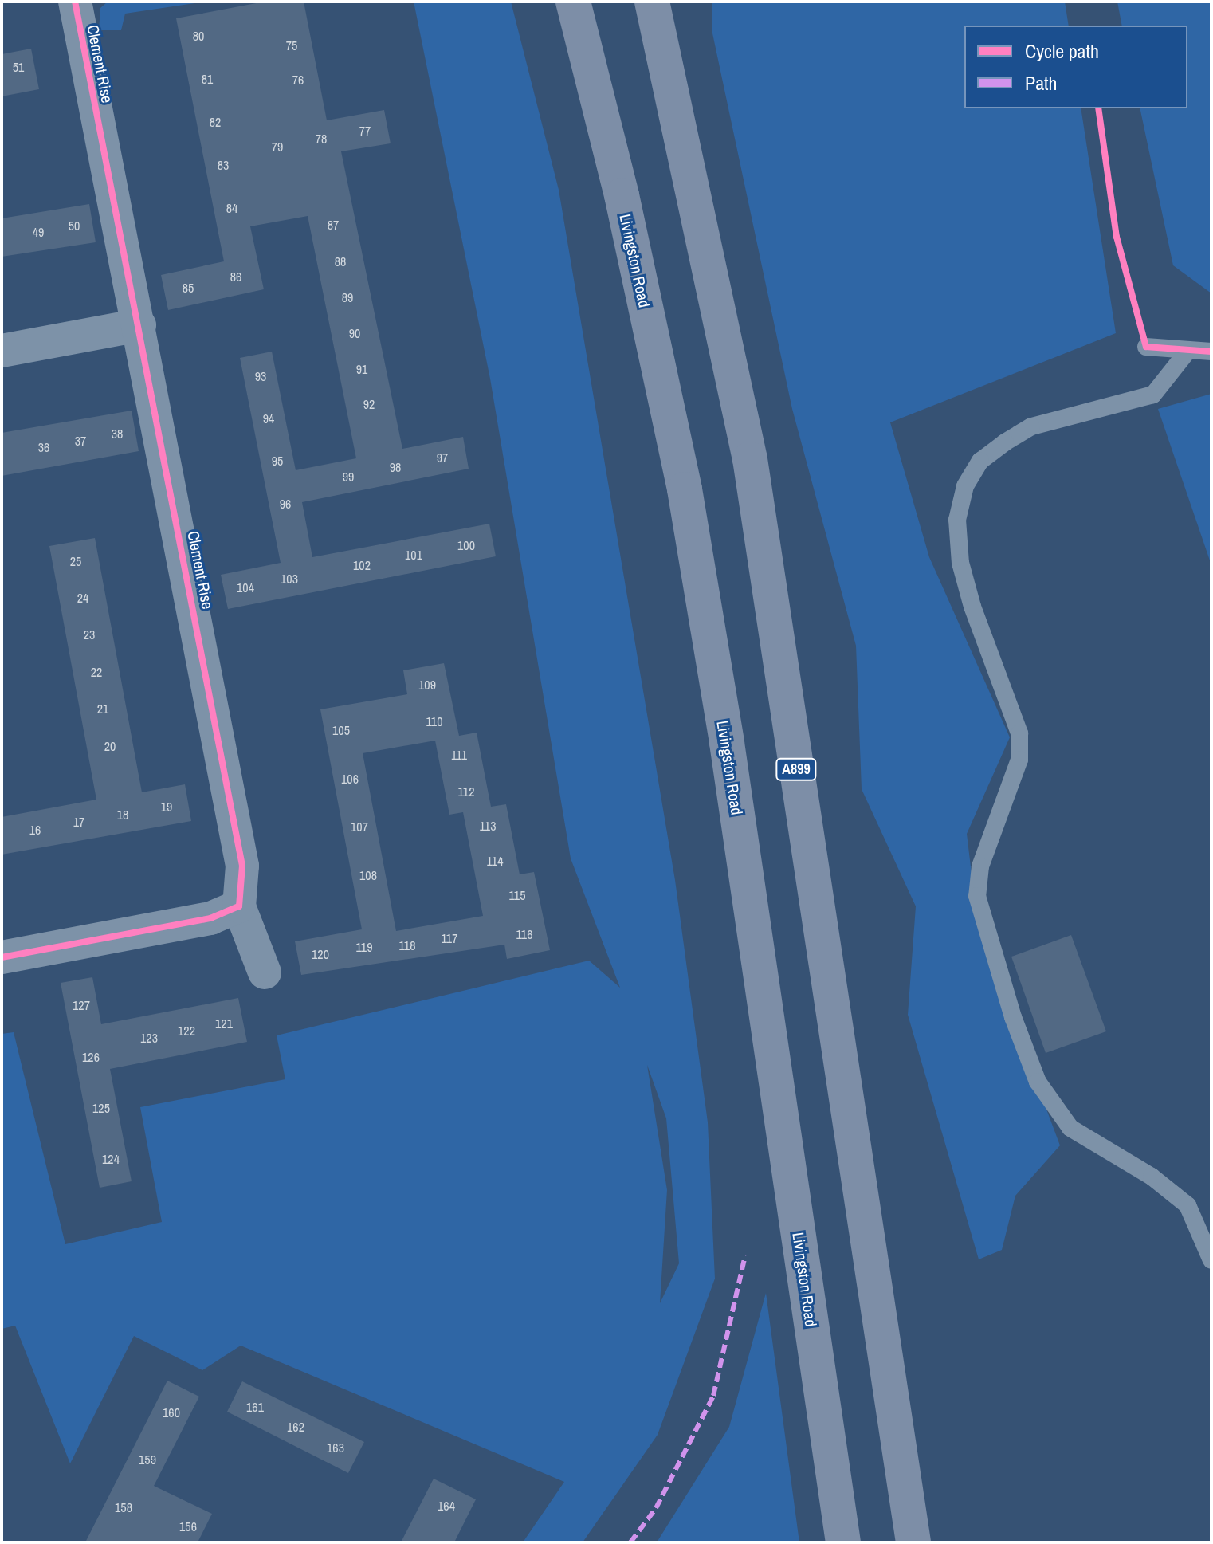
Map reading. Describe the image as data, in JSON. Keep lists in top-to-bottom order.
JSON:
{
  "streets": {
    "main road": ["Livingston Road", "A899"],
    "street": ["Clement Rise"]
  },
  "house_numbers": [
    "80",
    "75",
    "51",
    "81",
    "76",
    "82",
    "77",
    "78",
    "79",
    "83",
    "84",
    "87",
    "50",
    "49",
    "88",
    "86",
    "85",
    "89",
    "90",
    "91",
    "93",
    "92",
    "94",
    "38",
    "37",
    "36",
    "97",
    "95",
    "98",
    "99",
    "96",
    "100",
    "101",
    "25",
    "102",
    "103",
    "104",
    "24",
    "23",
    "22",
    "109",
    "21",
    "110",
    "105",
    "20",
    "111",
    "106",
    "112",
    "19",
    "18",
    "17",
    "113",
    "107",
    "16",
    "114",
    "108",
    "115",
    "116",
    "117",
    "118",
    "119",
    "120",
    "127",
    "121",
    "122",
    "123",
    "126",
    "125",
    "124",
    "161",
    "160",
    "162",
    "163",
    "159",
    "164",
    "158",
    "156"
  ],
  "legend": ["Cycle path", "Path"]
}
